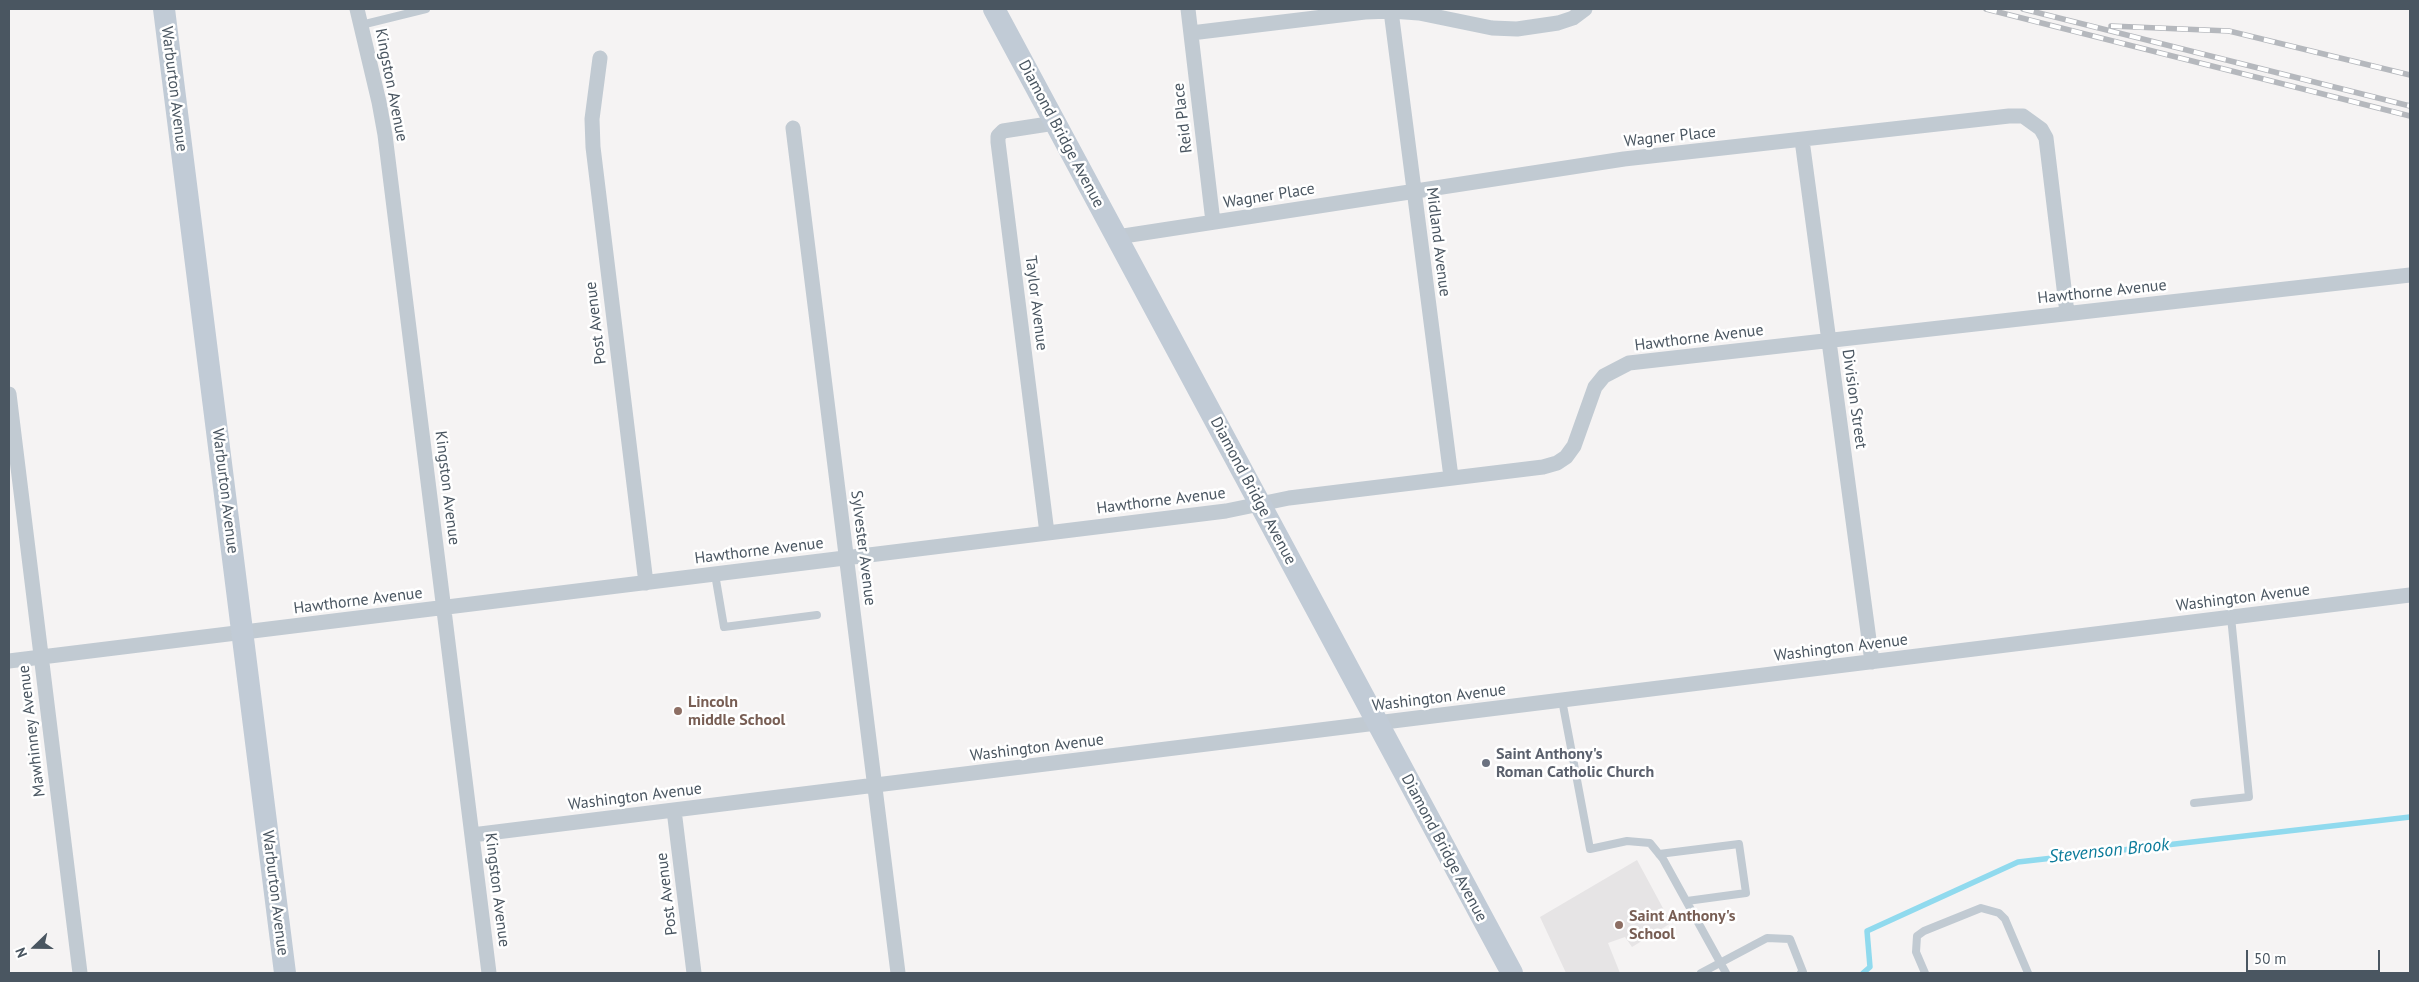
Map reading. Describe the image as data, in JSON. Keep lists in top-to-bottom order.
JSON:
{
  "streets": {
    "street": [
      "Kingston Avenue",
      "Warburton Avenue",
      "Reid Place",
      "Diamond Bridge Avenue",
      "Wagner Place",
      "Midland Avenue",
      "Hawthorne Avenue",
      "Taylor Avenue",
      "Post Avenue",
      "Division Street",
      "Sylvester Avenue",
      "Washington Avenue",
      "Mawhinney Avenue"
    ]
  },
  "crossings": [
    ["Kingston Avenue", "Hawthorne Avenue"],
    ["Kingston Avenue", "Washington Avenue"],
    ["Warburton Avenue", "Hawthorne Avenue"],
    ["Reid Place", "Wagner Place"],
    ["Diamond Bridge Avenue", "Wagner Place"],
    ["Diamond Bridge Avenue", "Hawthorne Avenue"],
    ["Diamond Bridge Avenue", "Taylor Avenue"],
    ["Diamond Bridge Avenue", "Washington Avenue"],
    ["Wagner Place", "Midland Avenue"],
    ["Wagner Place", "Hawthorne Avenue"],
    ["Wagner Place", "Division Street"],
    ["Midland Avenue", "Hawthorne Avenue"],
    ["Hawthorne Avenue", "Taylor Avenue"],
    ["Hawthorne Avenue", "Post Avenue"],
    ["Hawthorne Avenue", "Division Street"],
    ["Hawthorne Avenue", "Sylvester Avenue"],
    ["Hawthorne Avenue", "Mawhinney Avenue"],
    ["Post Avenue", "Washington Avenue"],
    ["Division Street", "Washington Avenue"],
    ["Sylvester Avenue", "Washington Avenue"]
  ],
  "water": ["Stevenson Brook"],
  "places": ["Lincoln middle School", "Saint Anthony's Roman Catholic Church", "Saint Anthony's School"],
  "scale_bar": "50 m",
  "north": "left"
}
